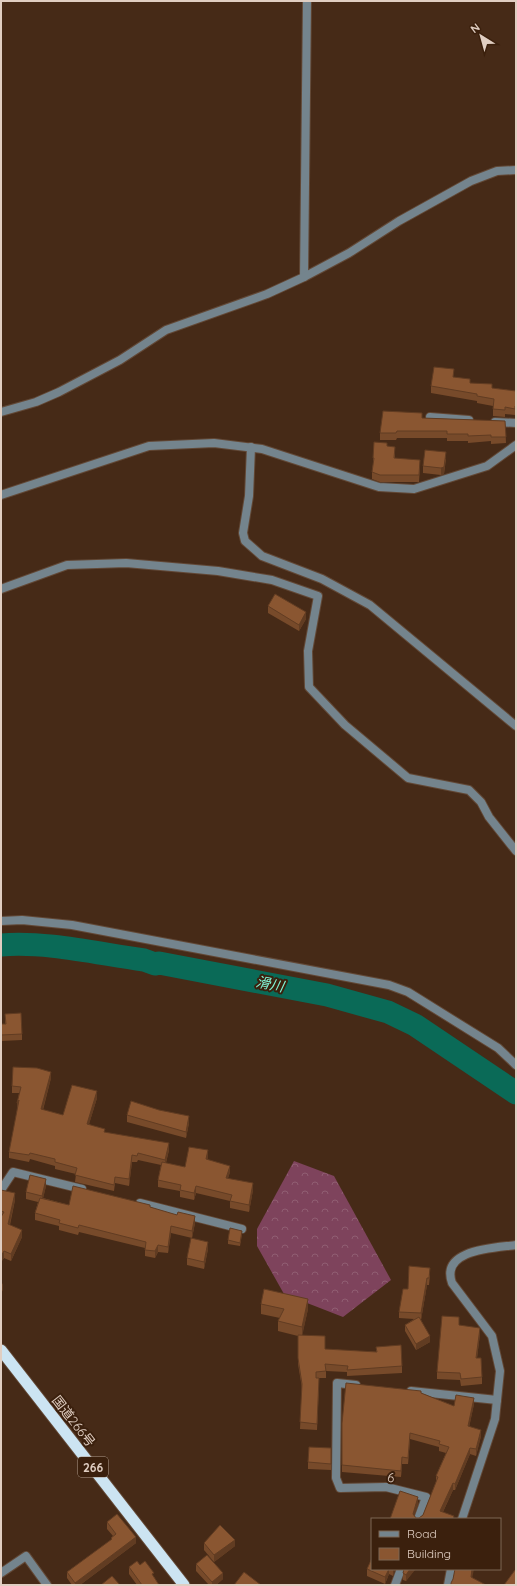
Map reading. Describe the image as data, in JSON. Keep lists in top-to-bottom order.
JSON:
{
  "streets": {
    "highway": ["国道266号", "266"],
    "street": ["6"]
  },
  "water": ["滑川"],
  "legend": ["Road", "Building"],
  "north": "top left"
}
